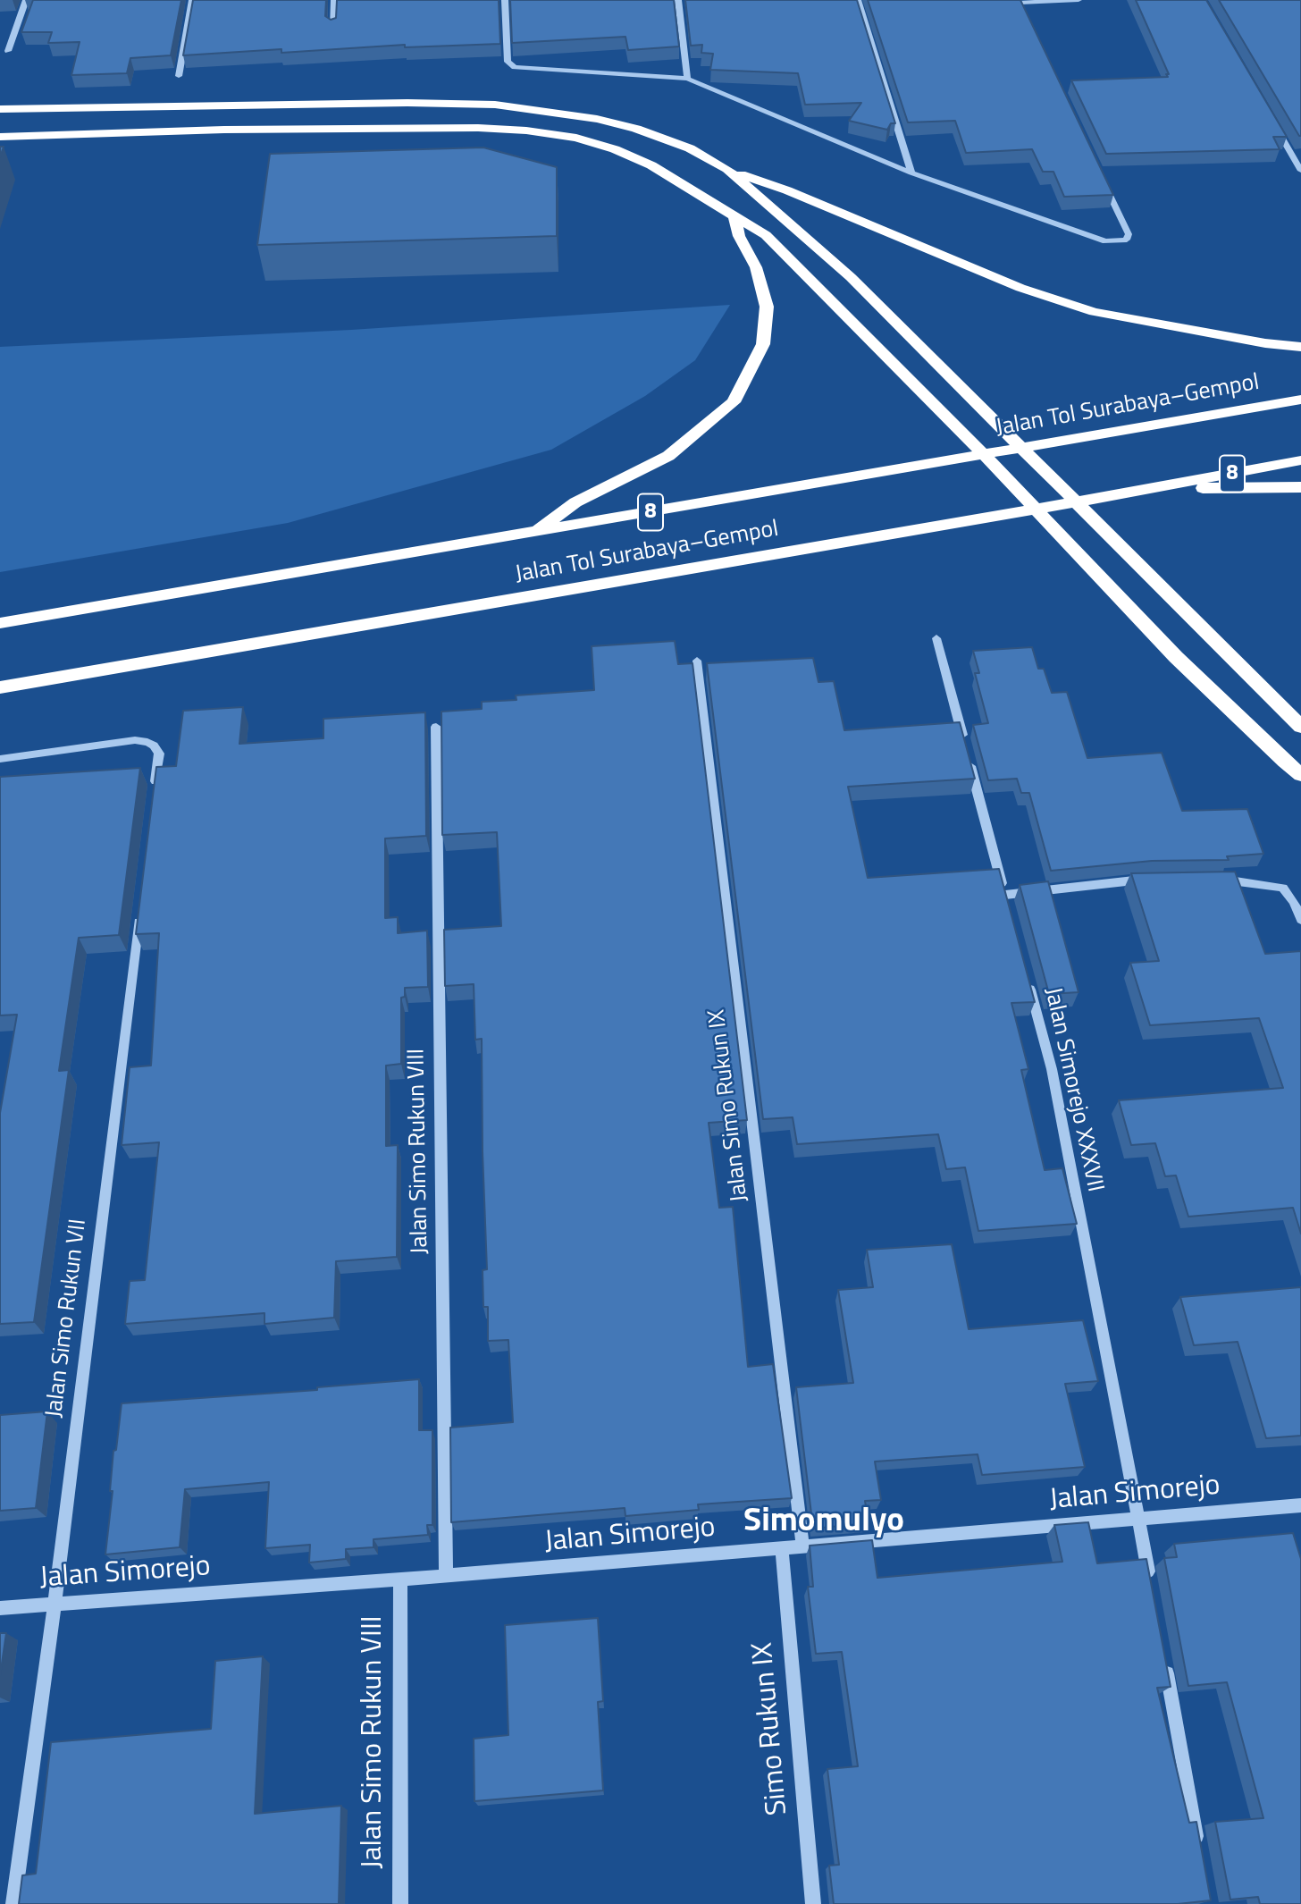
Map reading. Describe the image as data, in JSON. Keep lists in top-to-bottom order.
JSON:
{
  "streets": {
    "highway": ["Jalan Tol Surabaya–Gempol", "8"],
    "street": [
      "Jalan Simorejo XXXVII",
      "Jalan Simo Rukun IX",
      "Jalan Simo Rukun VIII",
      "Jalan Simo Rukun VII",
      "Jalan Simorejo",
      "Simo Rukun IX"
    ]
  },
  "crossings": [
    ["Jalan Simorejo XXXVII", "Jalan Simorejo"],
    ["Jalan Simo Rukun IX", "Jalan Simorejo"],
    ["Jalan Simo Rukun VIII", "Jalan Simorejo"],
    ["Jalan Simo Rukun VII", "Jalan Simorejo"],
    ["Jalan Simorejo", "Simo Rukun IX"]
  ],
  "districts": ["Simomulyo"]
}
